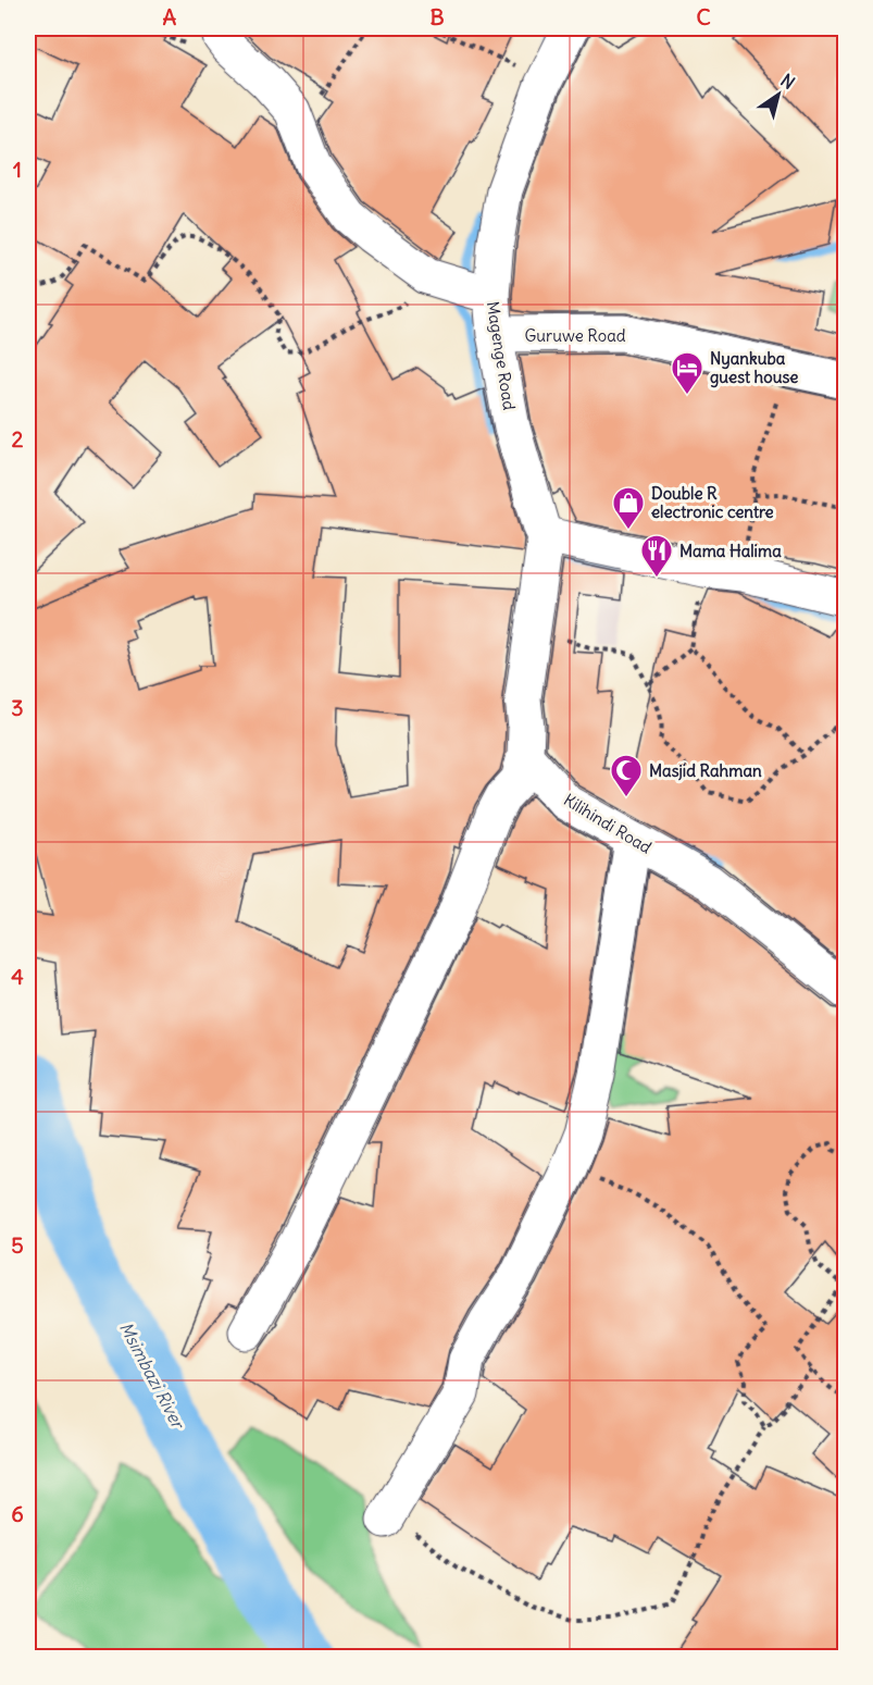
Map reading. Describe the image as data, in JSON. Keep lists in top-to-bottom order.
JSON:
{
  "streets": {
    "street": ["Guruwe Road", "Magenge Road", "Kilihindi Road"]
  },
  "crossings": [
    ["Guruwe Road", "Magenge Road"]
  ],
  "water": ["Msimbazi River"],
  "places": {
    "hotel": ["Nyankuba guest house"],
    "shop": ["Double R electronic centre"],
    "restaurant": ["Mama Halima"],
    "mosque": ["Masjid Rahman"]
  },
  "north": "top right",
  "grid": {
    "columns": ["A", "B", "C"],
    "rows": [
      "1",
      "2",
      "3",
      "4",
      "5",
      "6"
    ]
  }
}
